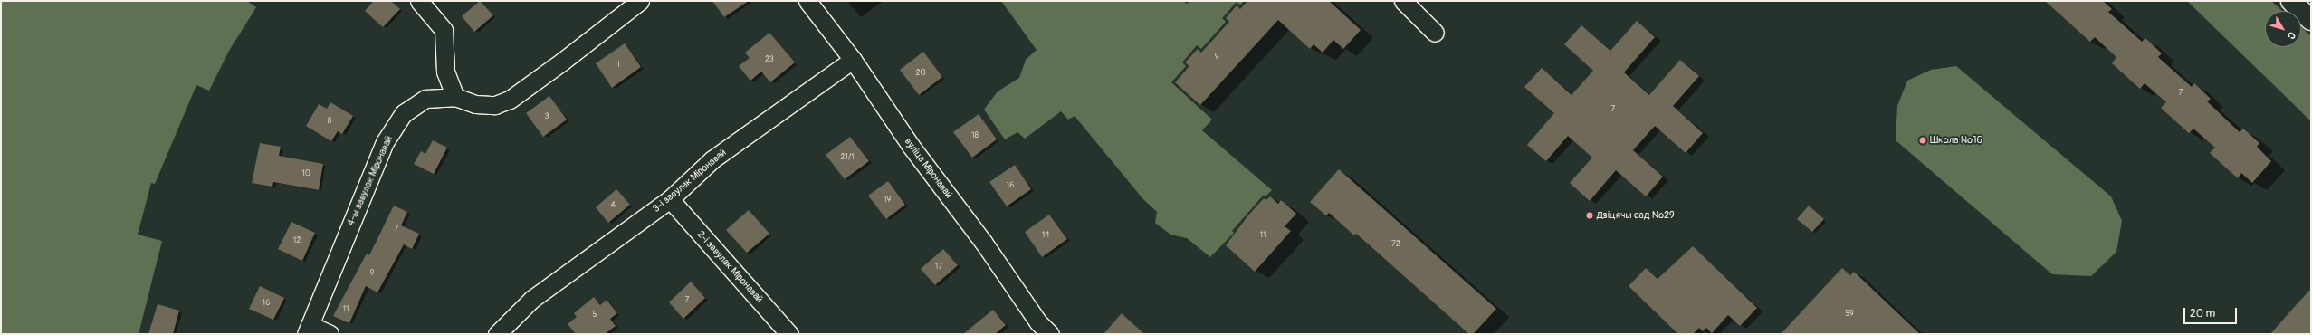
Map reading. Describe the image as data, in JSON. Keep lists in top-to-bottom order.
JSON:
{
  "streets": {
    "street": [
      "вуліца Міронавай",
      "4-ы завулак Міронавай",
      "3-і завулак Міронавай",
      "2-і завулак Міронавай"
    ]
  },
  "crossings": [
    ["вуліца Міронавай", "3-і завулак Міронавай"],
    ["3-і завулак Міронавай", "2-і завулак Міронавай"]
  ],
  "places": ["Школа №16", "Дзіцячы сад №29"],
  "house_numbers": [
    "9",
    "23",
    "1",
    "20",
    "7",
    "7",
    "3",
    "8",
    "18",
    "21/1",
    "10",
    "16",
    "19",
    "4",
    "7",
    "14",
    "11",
    "12",
    "72",
    "17",
    "9",
    "7",
    "16",
    "11",
    "59",
    "5"
  ],
  "scale_bar": "20 m",
  "north": "bottom right"
}
